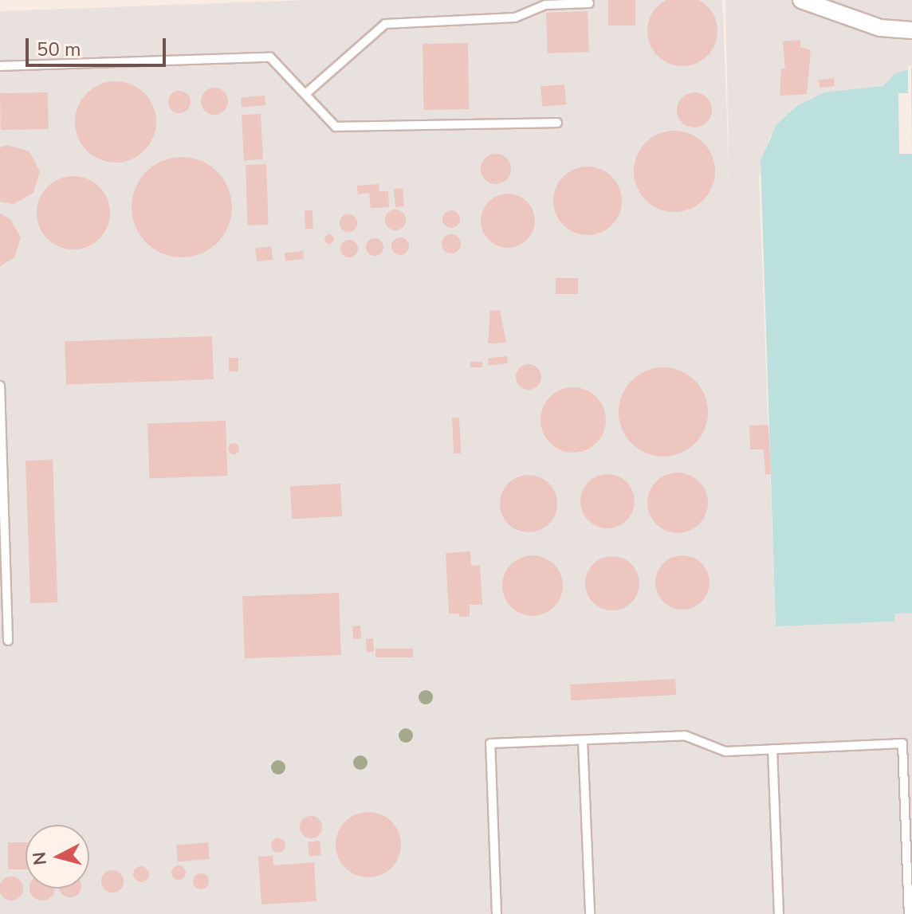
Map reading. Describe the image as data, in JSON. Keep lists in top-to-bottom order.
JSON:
{
  "scale_bar": "50 m",
  "north": "left"
}
